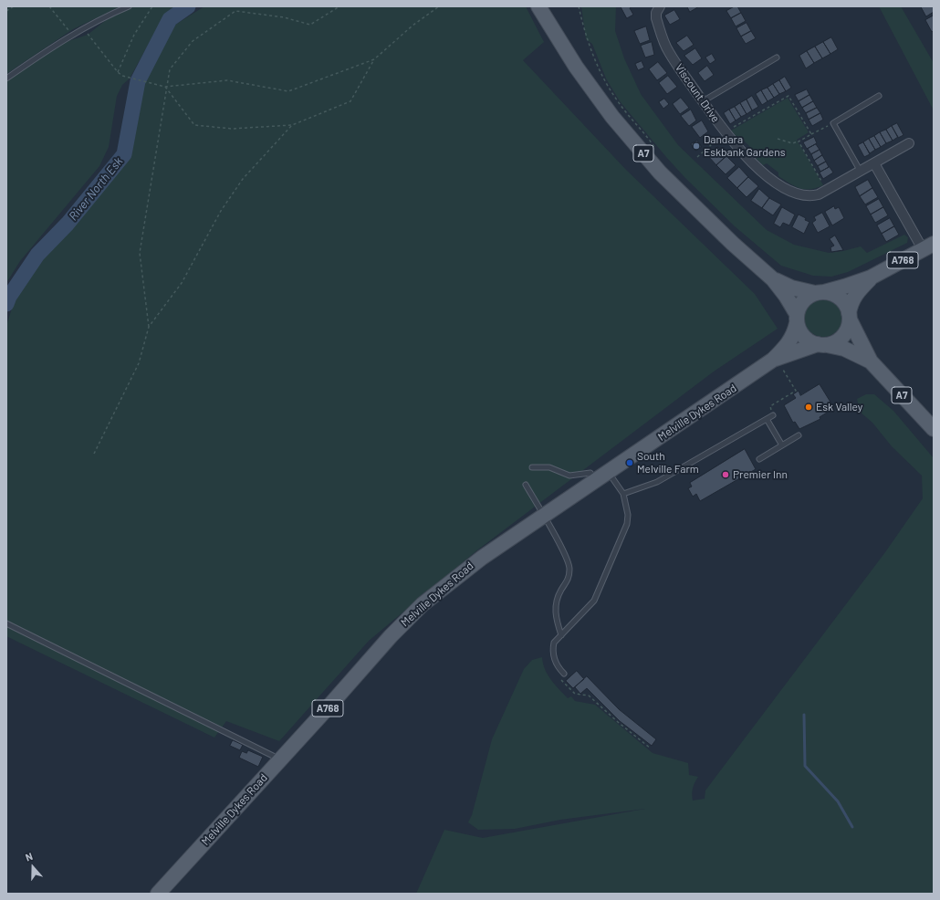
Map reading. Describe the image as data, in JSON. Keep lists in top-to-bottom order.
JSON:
{
  "streets": {
    "main road": ["A7", "A768", "Melville Dykes Road"],
    "street": ["Viscount Drive"]
  },
  "crossings": [
    ["A7", "A768"],
    ["A7", "Melville Dykes Road"],
    ["A768", "Melville Dykes Road"]
  ],
  "water": ["River North Esk"],
  "places": [
    "Dandara Eskbank Gardens",
    "Esk Valley",
    "South Melville Farm",
    "Premier Inn"
  ],
  "north": "top"
}
